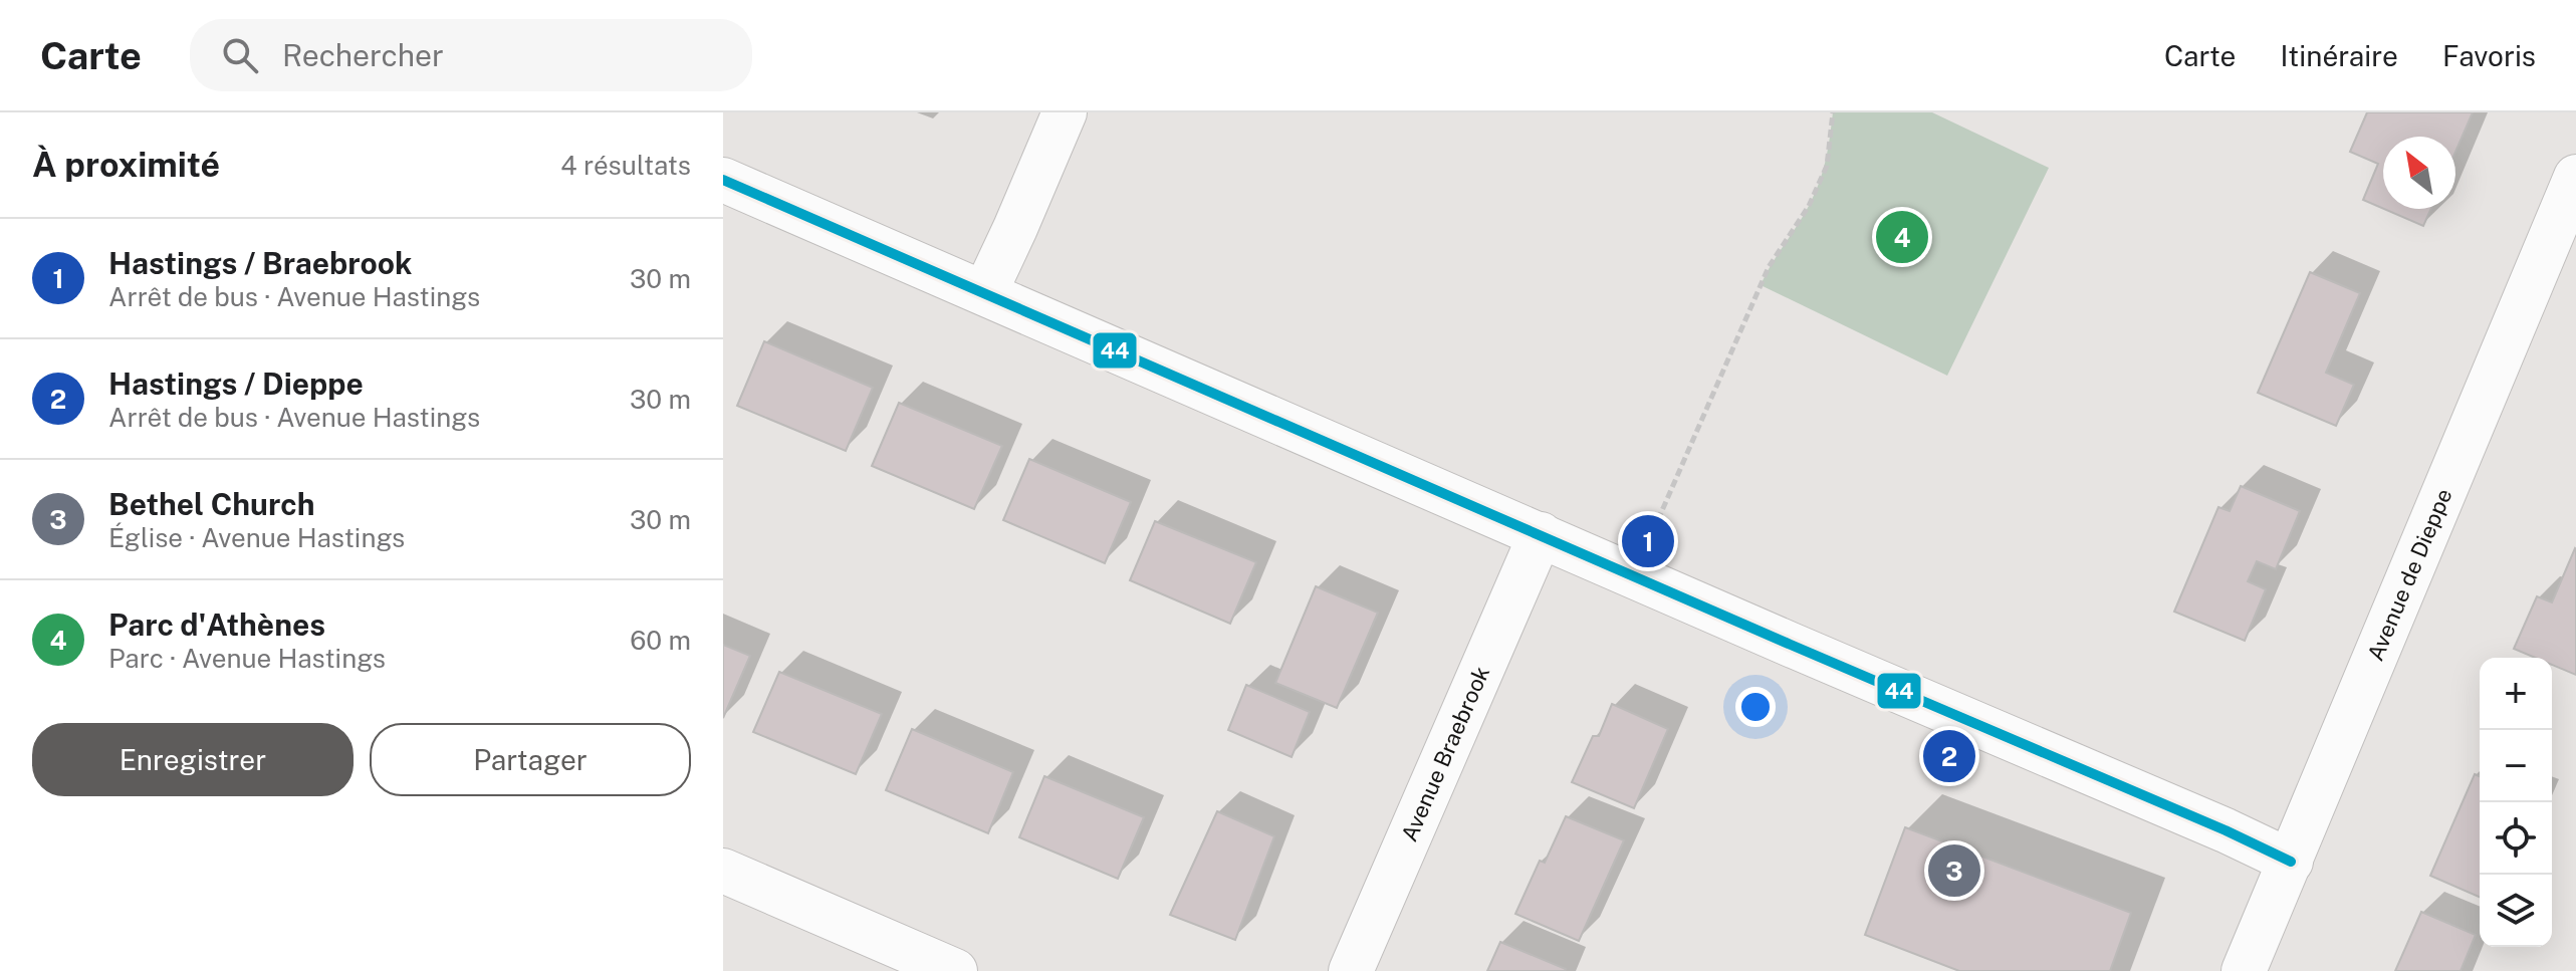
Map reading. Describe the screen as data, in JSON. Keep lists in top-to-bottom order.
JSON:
{
  "streets": {
    "street": ["Avenue de Dieppe", "Avenue Braebrook"]
  },
  "lines": ["transit line 44"],
  "north": "top left",
  "page": {
    "header": "Carte",
    "search": "Rechercher",
    "nav": ["Carte", "Itinéraire", "Favoris"],
    "heading": ["À proximité", "4 résultats"],
    "pins": [
      "4",
      "1",
      "2",
      "3"
    ],
    "list": [
      {
        "mark": "1",
        "name": "Hastings / Braebrook",
        "note": "Arrêt de bus · Avenue Hastings",
        "value": "30 m"
      },
      {
        "mark": "2",
        "name": "Hastings / Dieppe",
        "note": "Arrêt de bus · Avenue Hastings",
        "value": "30 m"
      },
      {
        "mark": "3",
        "name": "Bethel Church",
        "note": "Église · Avenue Hastings",
        "value": "30 m"
      },
      {
        "mark": "4",
        "name": "Parc d'Athènes",
        "note": "Parc · Avenue Hastings",
        "value": "60 m"
      }
    ],
    "map_buttons": ["+", "−"],
    "buttons": ["Enregistrer", "Partager"]
  }
}
